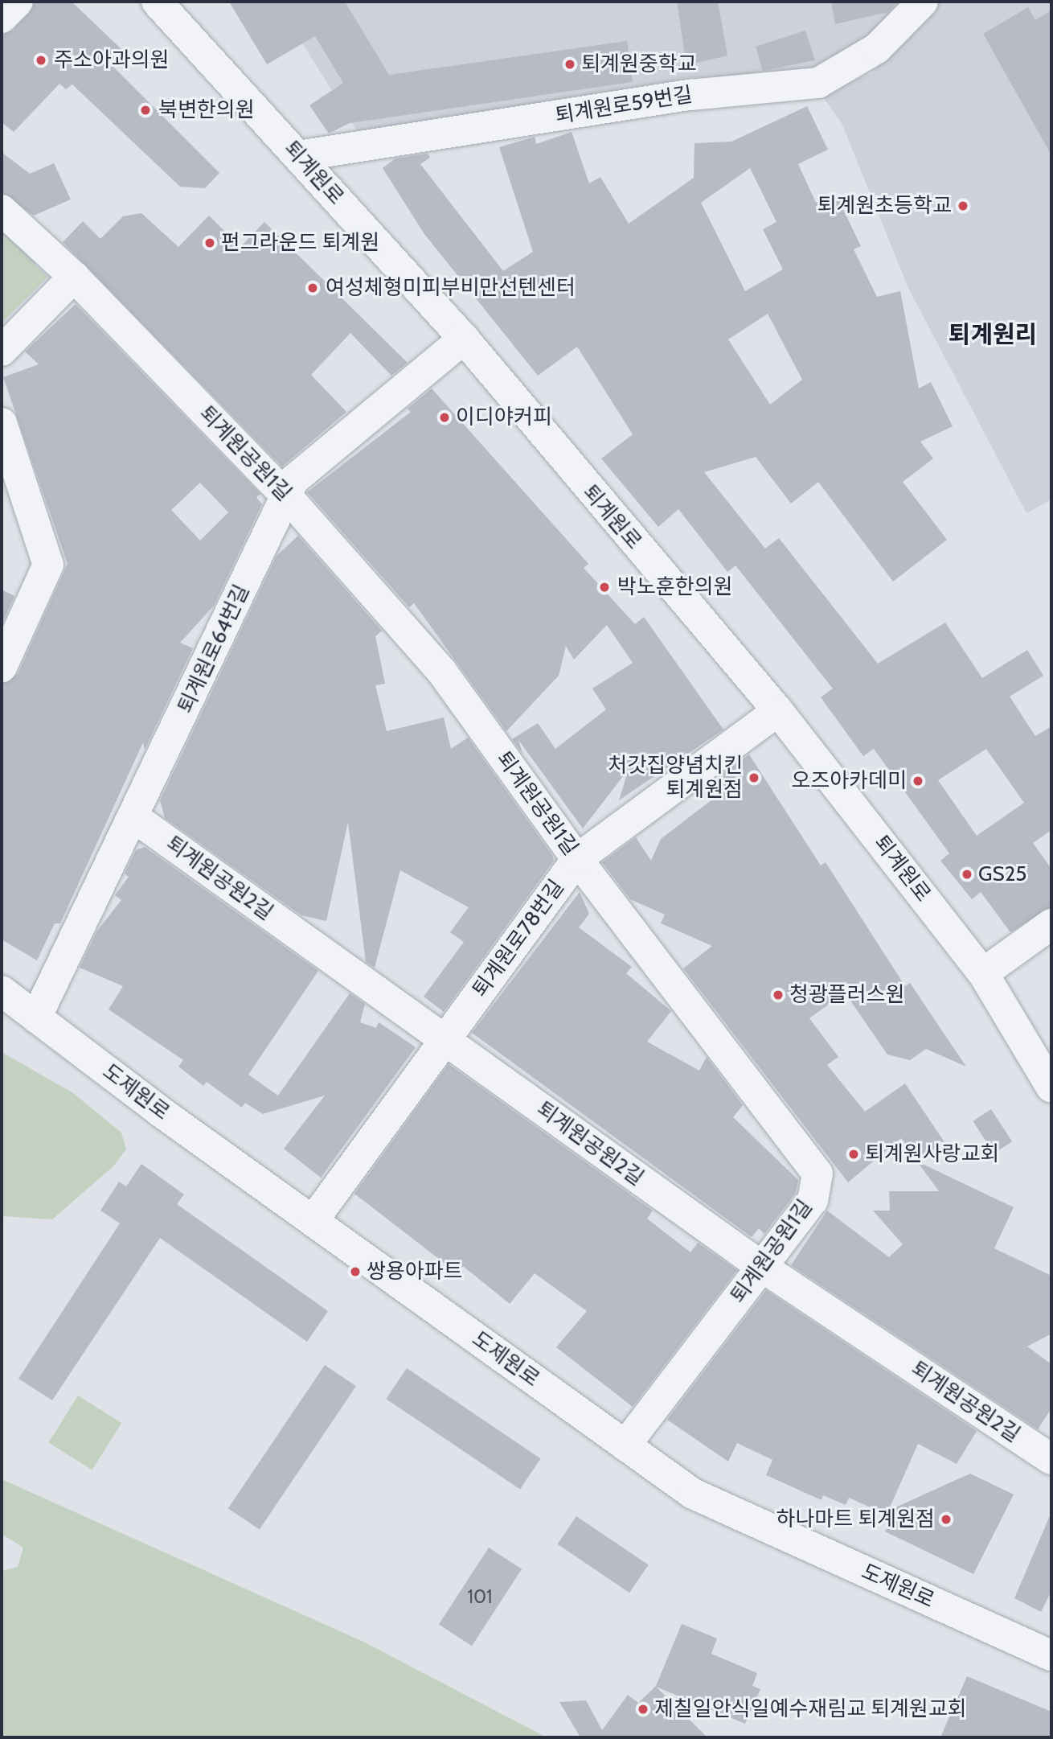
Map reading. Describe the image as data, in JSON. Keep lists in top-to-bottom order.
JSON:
{
  "streets": {
    "street": [
      "퇴계원로59번길",
      "퇴계원로",
      "퇴계원공원1길",
      "퇴계원로64번길",
      "퇴계원공원2길",
      "퇴계원로78번길",
      "도제원로"
    ]
  },
  "crossings": [
    ["퇴계원로59번길", "퇴계원로"],
    ["퇴계원로", "퇴계원로64번길"],
    ["퇴계원로", "퇴계원로78번길"],
    ["퇴계원공원1길", "퇴계원로64번길"],
    ["퇴계원공원1길", "퇴계원공원2길"],
    ["퇴계원공원1길", "퇴계원로78번길"],
    ["퇴계원공원1길", "도제원로"],
    ["퇴계원로64번길", "퇴계원공원2길"],
    ["퇴계원로64번길", "도제원로"],
    ["퇴계원공원2길", "퇴계원로78번길"],
    ["퇴계원로78번길", "도제원로"]
  ],
  "districts": ["퇴계원리"],
  "places": [
    "주소아과의원",
    "퇴계원중학교",
    "북변한의원",
    "퇴계원초등학교",
    "펀그라운드 퇴계원",
    "여성체형미피부비만선텐센터",
    "이디야커피",
    "박노훈한의원",
    "처갓집양념치킨 퇴계원점",
    "오즈아카데미",
    "GS25",
    "청광플러스원",
    "퇴계원사랑교회",
    "쌍용아파트",
    "하나마트 퇴계원점",
    "제칠일안식일예수재림교 퇴계원교회"
  ],
  "house_numbers": ["101"]
}
